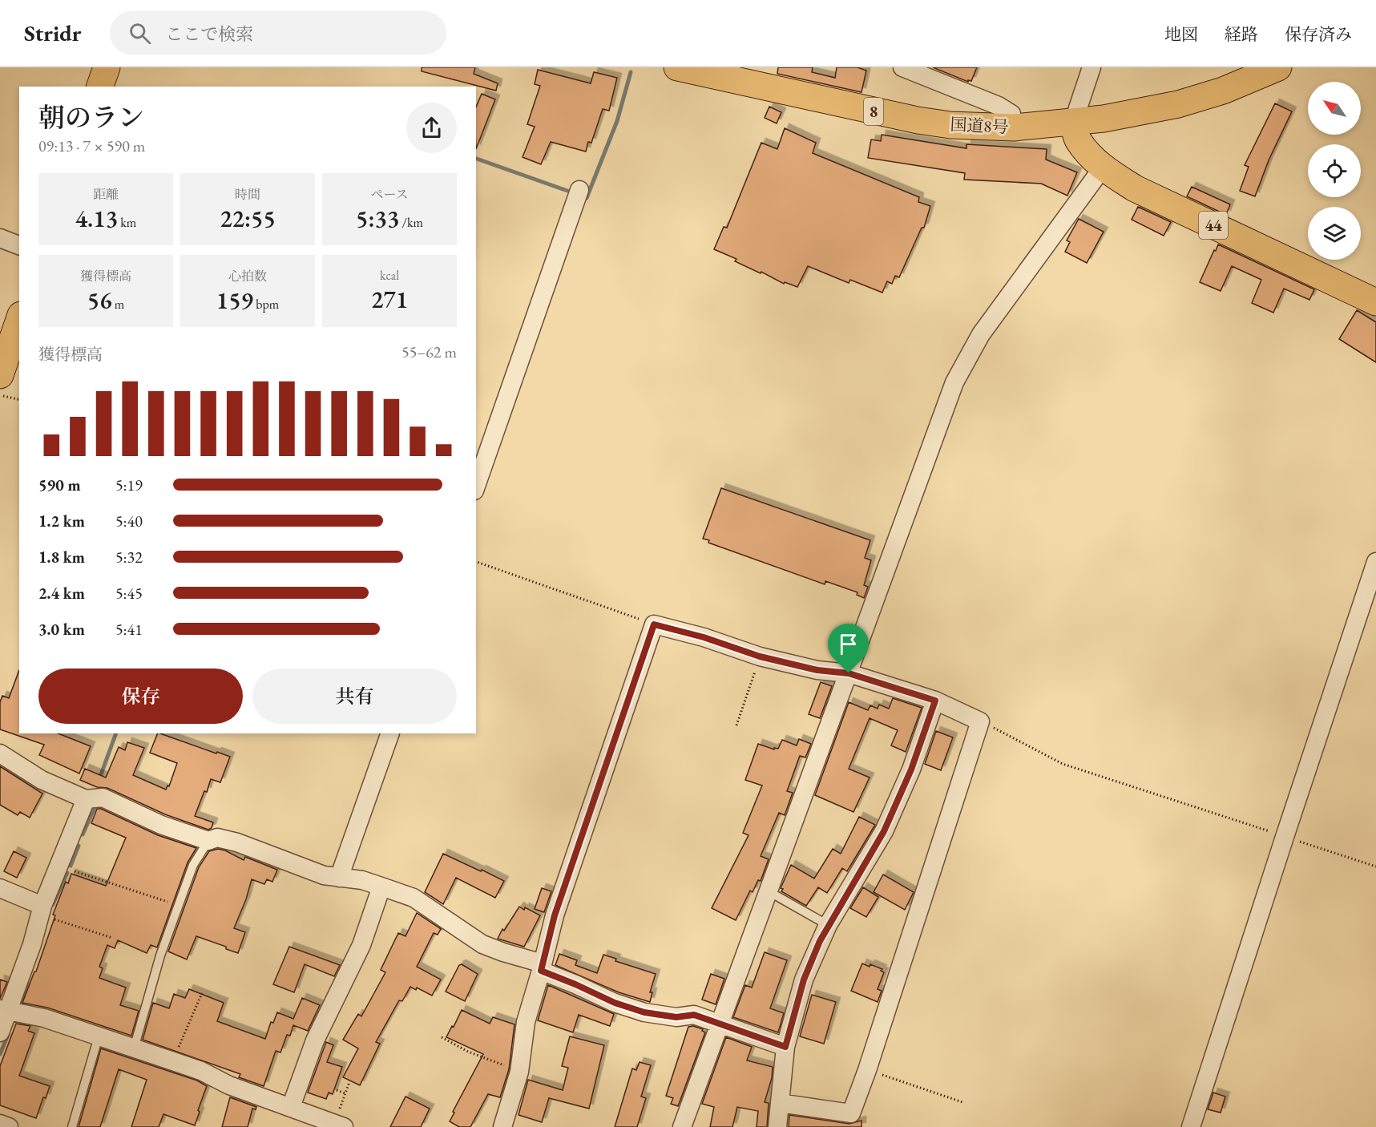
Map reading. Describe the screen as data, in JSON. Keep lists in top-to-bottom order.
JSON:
{
  "streets": {
    "main road": ["8", "国道8号", "44"]
  },
  "crossings": [
    ["国道8号", "44"]
  ],
  "north": "top left",
  "page": {
    "header": "Stridr",
    "search": "ここで検索",
    "nav": ["地図", "経路", "保存済み"],
    "heading": ["朝のラン", "09:13 · 7 × 590 m"],
    "stats": [
      ["距離", "4.13 km"],
      ["時間", "22:55"],
      ["ペース", "5:33 /km"],
      ["獲得標高", "56 m"],
      ["心拍数", "159 bpm"],
      ["kcal", "271"]
    ],
    "chart": ["獲得標高", "55–62 m"],
    "list": [
      {
        "name": "590 m",
        "note": "5:19"
      },
      {
        "name": "1.2 km",
        "note": "5:40"
      },
      {
        "name": "1.8 km",
        "note": "5:32"
      },
      {
        "name": "2.4 km",
        "note": "5:45"
      },
      {
        "name": "3.0 km",
        "note": "5:41"
      }
    ],
    "buttons": ["保存", "共有"]
  }
}
